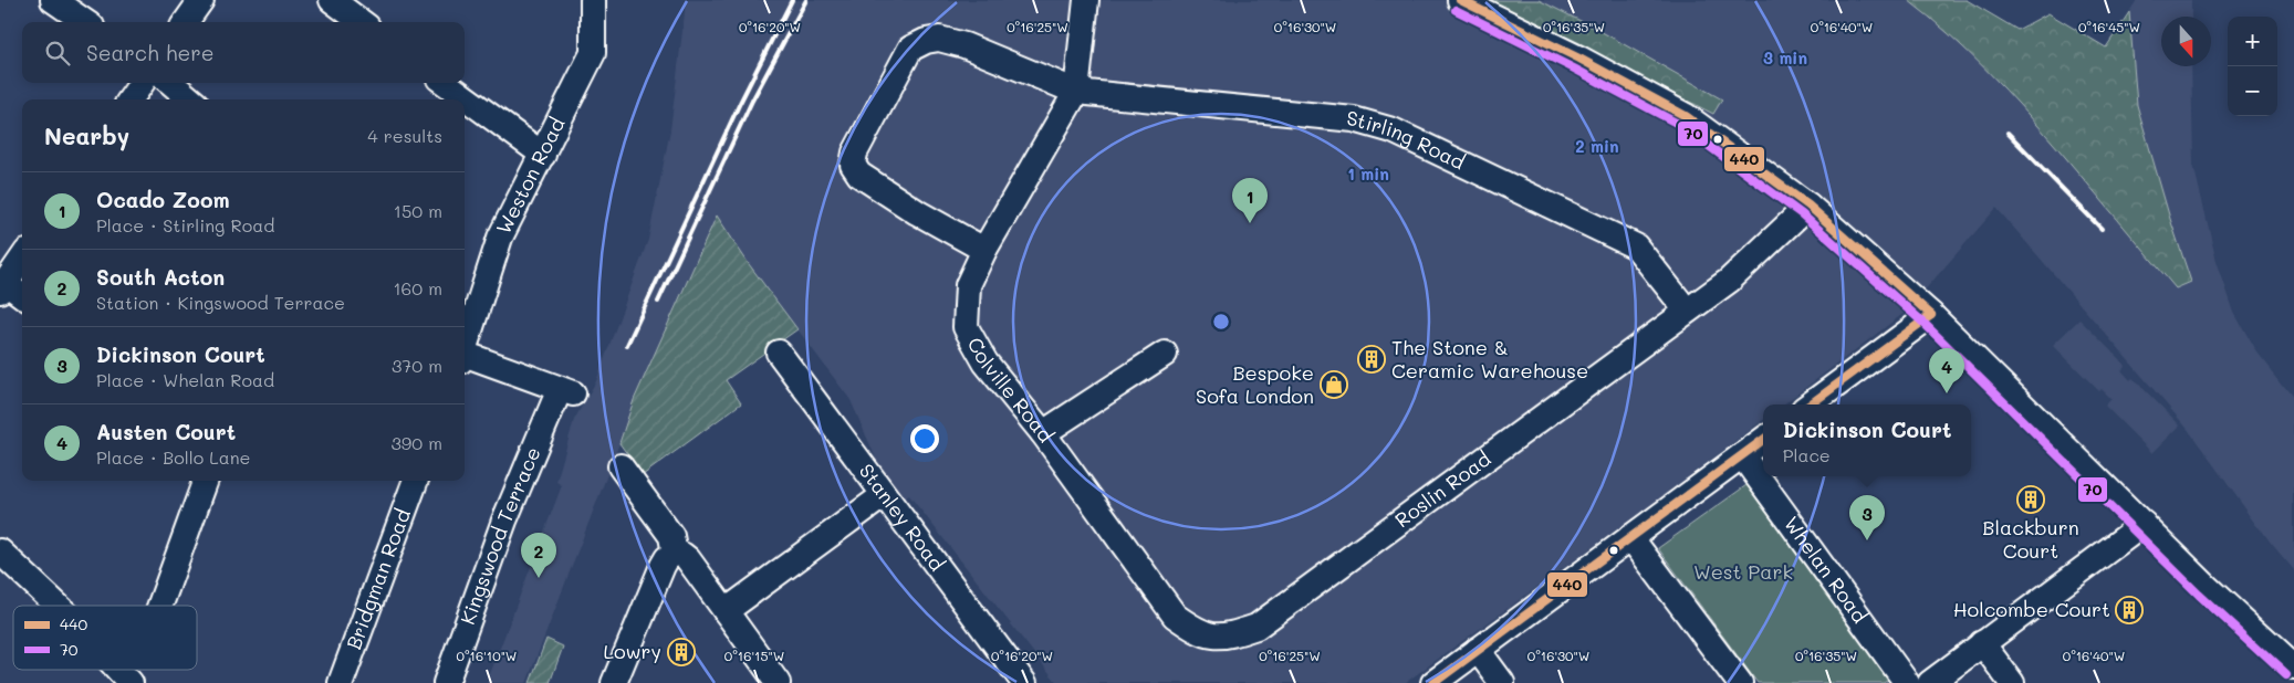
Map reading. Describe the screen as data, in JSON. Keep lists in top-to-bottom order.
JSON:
{
  "streets": {
    "street": [
      "Stirling Road",
      "Weston Road",
      "Colville Road",
      "Roslin Road",
      "Stanley Road",
      "Kingswood Terrace",
      "Whelan Road",
      "Bridgman Road"
    ]
  },
  "crossings": [
    ["Stirling Road", "Colville Road"],
    ["Stirling Road", "Roslin Road"],
    ["Colville Road", "Roslin Road"]
  ],
  "parks": ["West Park"],
  "places": {
    "building": [
      "The Stone & Ceramic Warehouse",
      "Blackburn Court",
      "Holcombe Court",
      "Lowry"
    ],
    "shop": ["Bespoke Sofa London"]
  },
  "lines": ["transit line 440", "transit line 70"],
  "legend": ["440", "70"],
  "north": "bottom",
  "page": {
    "map_buttons": ["+", "−"],
    "search": "Search here",
    "heading": ["Nearby", "4 results"],
    "list": [
      {
        "mark": "1",
        "name": "Ocado Zoom",
        "note": "Place · Stirling Road",
        "value": "150 m"
      },
      {
        "mark": "2",
        "name": "South Acton",
        "note": "Station · Kingswood Terrace",
        "value": "160 m"
      },
      {
        "mark": "3",
        "name": "Dickinson Court",
        "note": "Place · Whelan Road",
        "value": "370 m"
      },
      {
        "mark": "4",
        "name": "Austen Court",
        "note": "Place · Bollo Lane",
        "value": "390 m"
      }
    ],
    "pins": [
      "1",
      "4",
      "3",
      "2"
    ],
    "popup": ["Dickinson Court", "Place"]
  },
  "coordinates": [
    "0°16'45\"W",
    "0°16'20\"W",
    "0°16'25\"W",
    "0°16'30\"W",
    "0°16'35\"W",
    "0°16'40\"W",
    "0°16'10\"W",
    "0°16'15\"W"
  ],
  "rings": ["3 min", "2 min", "1 min"]
}
